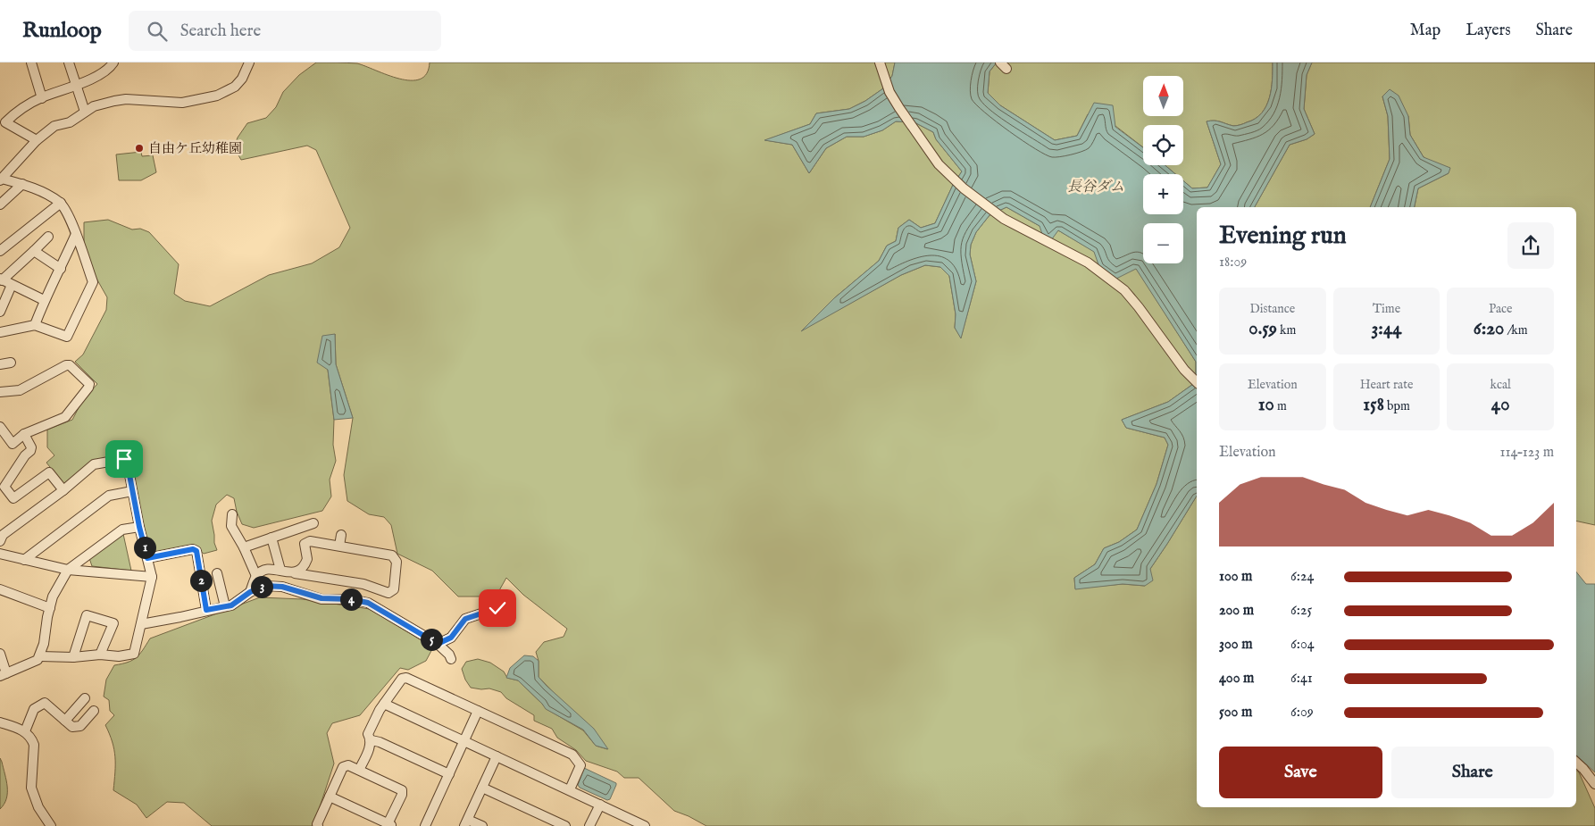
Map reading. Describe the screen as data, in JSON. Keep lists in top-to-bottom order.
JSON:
{
  "water": ["長谷ダム"],
  "places": ["自由ケ丘幼稚園"],
  "north": "top",
  "page": {
    "header": "Runloop",
    "search": "Search here",
    "nav": ["Map", "Layers", "Share"],
    "map_buttons": ["+", "−"],
    "heading": ["Evening run", "18:09"],
    "stats": [
      ["Distance", "0.59 km"],
      ["Time", "3:44"],
      ["Pace", "6:20 /km"],
      ["Elevation", "10 m"],
      ["Heart rate", "158 bpm"],
      ["kcal", "40"]
    ],
    "chart": ["Elevation", "114–123 m"],
    "pins": [
      "1",
      "2",
      "3",
      "4",
      "5"
    ],
    "list": [
      {
        "name": "100 m",
        "note": "6:24"
      },
      {
        "name": "200 m",
        "note": "6:25"
      },
      {
        "name": "300 m",
        "note": "6:04"
      },
      {
        "name": "400 m",
        "note": "6:41"
      },
      {
        "name": "500 m",
        "note": "6:09"
      }
    ],
    "buttons": ["Save", "Share"]
  }
}
